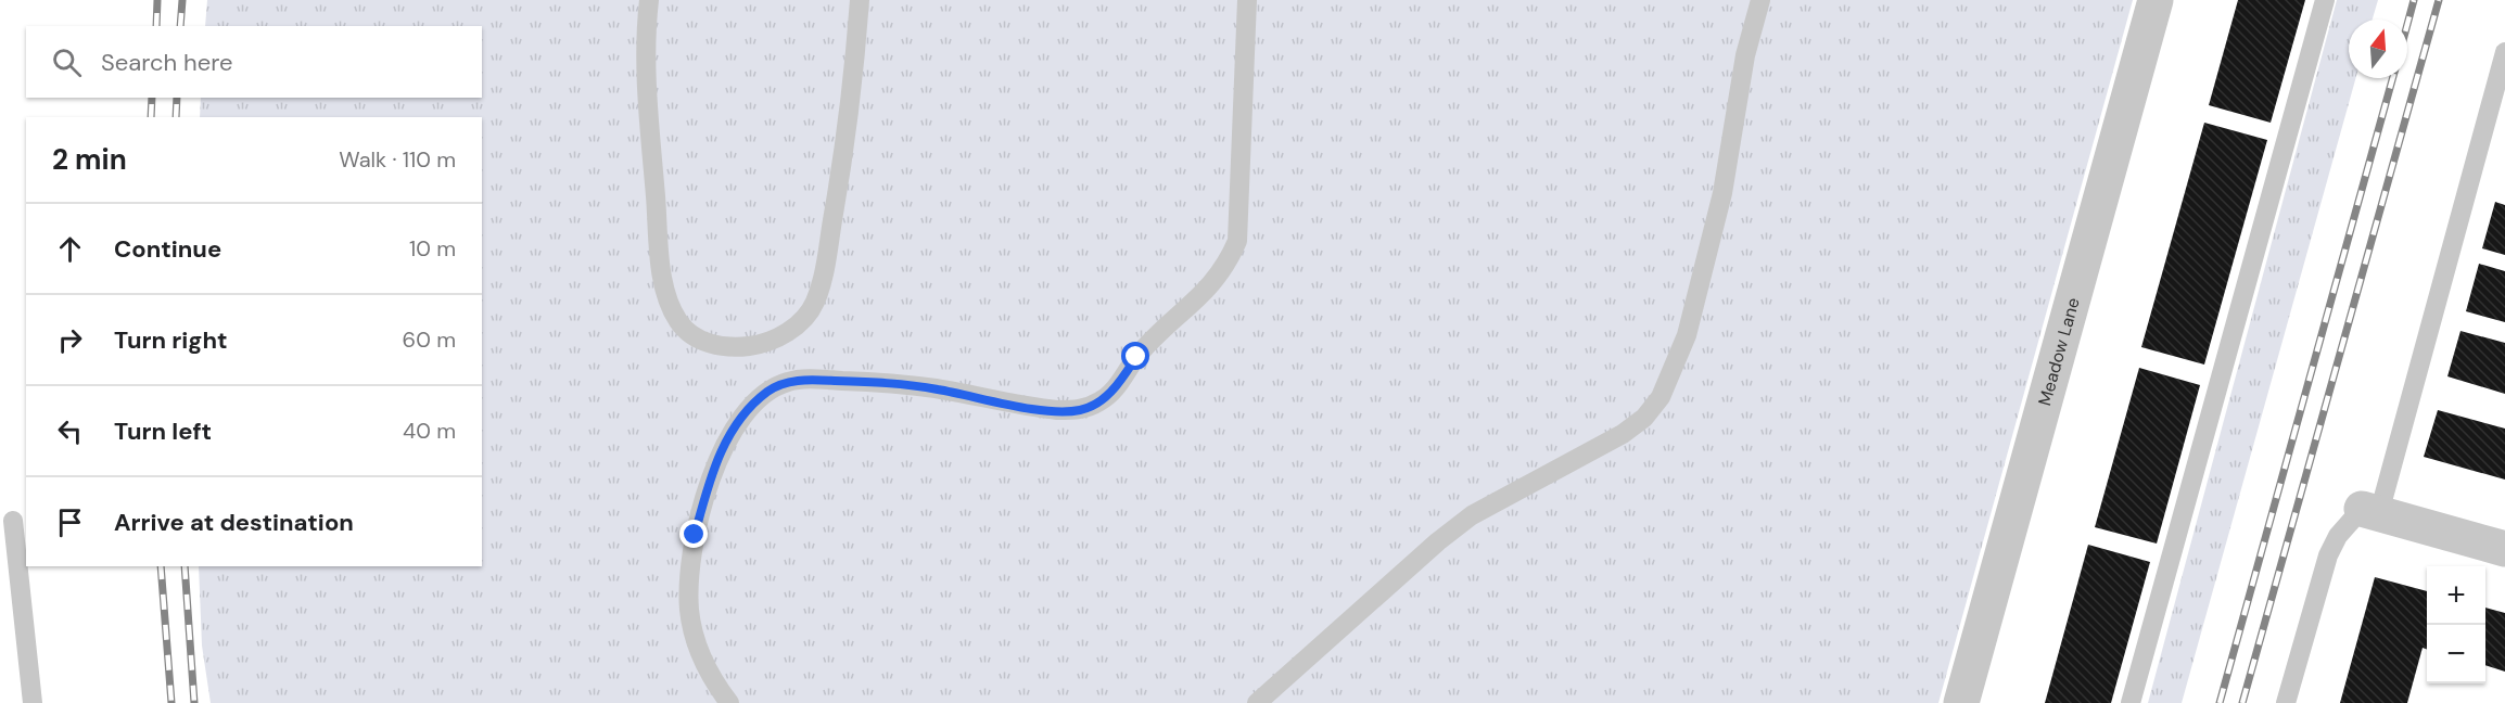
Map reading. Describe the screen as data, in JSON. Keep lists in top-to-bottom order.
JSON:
{
  "streets": {
    "street": ["Meadow Lane"]
  },
  "north": "top",
  "page": {
    "search": "Search here",
    "heading": ["2 min", "Walk · 110 m"],
    "list": [
      ["Continue", "10 m"],
      ["Turn right", "60 m"],
      ["Turn left", "40 m"],
      "Arrive at destination"
    ],
    "map_buttons": ["+", "−"]
  }
}
